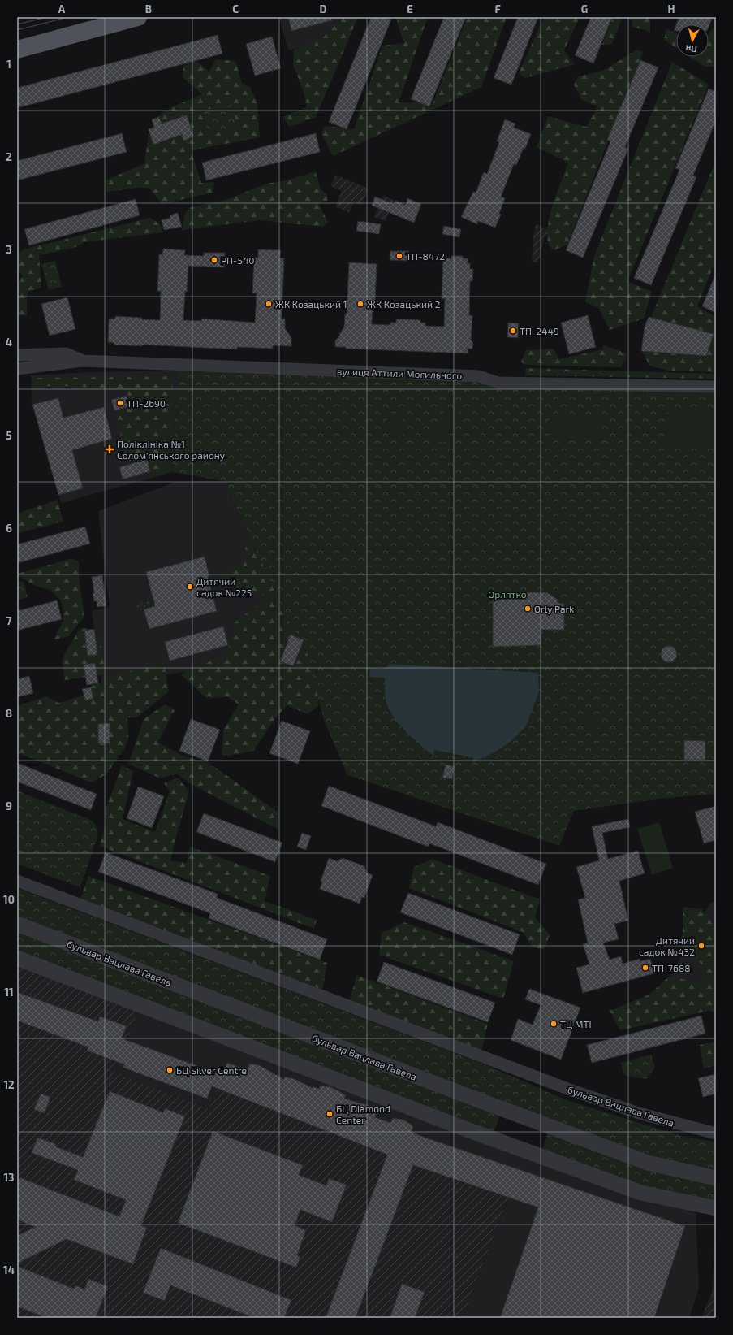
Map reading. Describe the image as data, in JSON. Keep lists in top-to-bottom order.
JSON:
{
  "streets": {
    "street": ["вулиця Аттили Могильного", "бульвар Вацлава Гавела"]
  },
  "parks": ["Орлятко"],
  "places": {
    "other": [
      "ТП-8472",
      "РП-540",
      "ЖК Козацький 1",
      "ЖК Козацький 2",
      "ТП-2449",
      "ТП-2690",
      "Дитячий садок №225",
      "Orly Park",
      "Дитячий садок №432",
      "ТП-7688",
      "ТЦ MTI",
      "БЦ Silver Centre",
      "БЦ Diamond Center"
    ],
    "health": ["Поліклініка №1 Солом'янського району"]
  },
  "north": "bottom",
  "grid": {
    "columns": [
      "A",
      "B",
      "C",
      "D",
      "E",
      "F",
      "G",
      "H"
    ],
    "rows": [
      "1",
      "2",
      "3",
      "4",
      "5",
      "6",
      "7",
      "8",
      "9",
      "10",
      "11",
      "12",
      "13",
      "14"
    ]
  }
}
